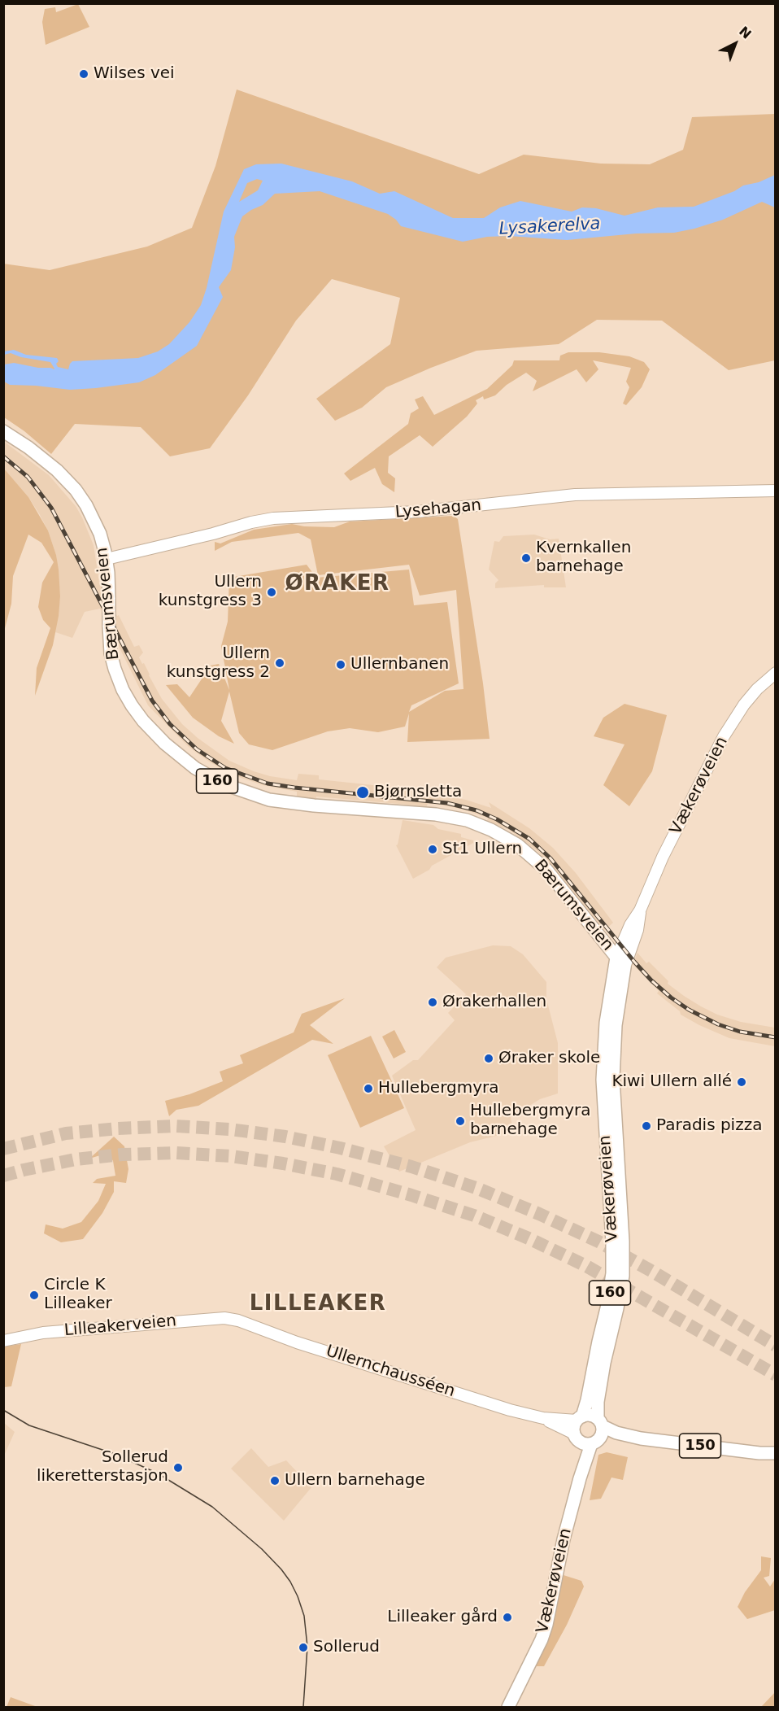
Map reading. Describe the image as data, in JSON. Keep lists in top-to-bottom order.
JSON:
{
  "streets": {
    "main road": [
      "Lysehagan",
      "Bærumsveien",
      "160",
      "Vækerøveien",
      "Lilleakerveien",
      "Ullernchausséen",
      "150"
    ]
  },
  "crossings": [
    ["Lysehagan", "Bærumsveien"],
    ["Bærumsveien", "Vækerøveien"],
    ["Vækerøveien", "Ullernchausséen"],
    ["Vækerøveien", "150"],
    ["Lilleakerveien", "Ullernchausséen"],
    ["Ullernchausséen", "150"]
  ],
  "districts": ["ØRAKER", "LILLEAKER"],
  "water": ["Lysakerelva"],
  "places": [
    "Wilses vei",
    "Kvernkallen barnehage",
    "Ullern kunstgress 3",
    "Ullern kunstgress 2",
    "Ullernbanen",
    "Bjørnsletta",
    "St1 Ullern",
    "Ørakerhallen",
    "Øraker skole",
    "Kiwi Ullern allé",
    "Hullebergmyra",
    "Hullebergmyra barnehage",
    "Paradis pizza",
    "Circle K Lilleaker",
    "Sollerud likeretterstasjon",
    "Ullern barnehage",
    "Lilleaker gård",
    "Sollerud"
  ],
  "north": "top right"
}
